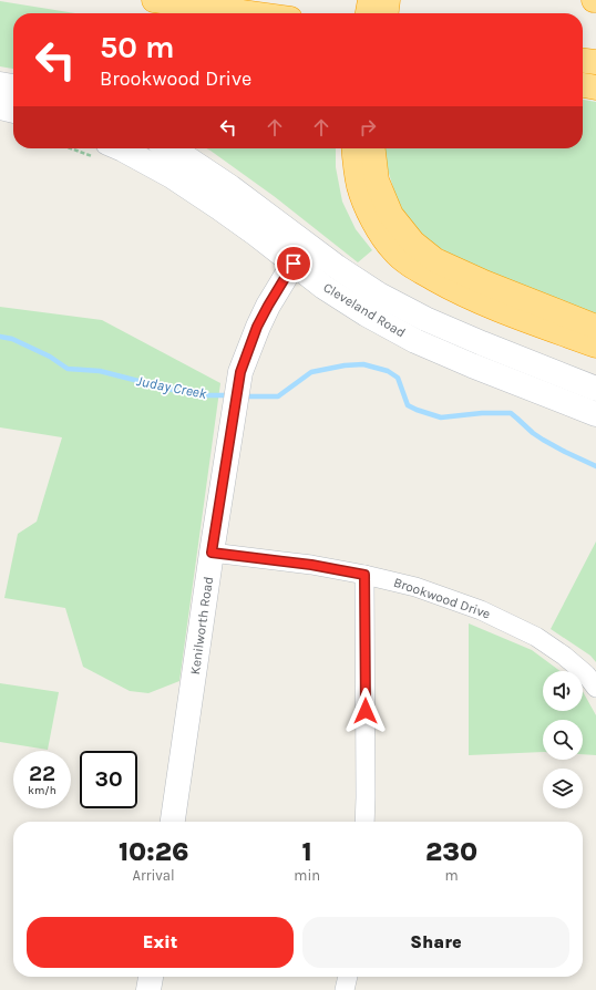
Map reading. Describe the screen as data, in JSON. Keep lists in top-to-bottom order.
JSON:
{
  "streets": {
    "main road": ["Cleveland Road", "Kenilworth Road"],
    "street": ["Brookwood Drive"]
  },
  "crossings": [
    ["Cleveland Road", "Kenilworth Road"],
    ["Brookwood Drive", "Kenilworth Road"]
  ],
  "water": ["Juday Creek"],
  "page": {
    "turn": ["50 m", "Brookwood Drive"],
    "speed": "22 km/h",
    "limit": "30",
    "eta": [
      "10:26",
      "Arrival",
      "1",
      "min",
      "230",
      "m"
    ],
    "buttons": ["Exit", "Share"]
  }
}
